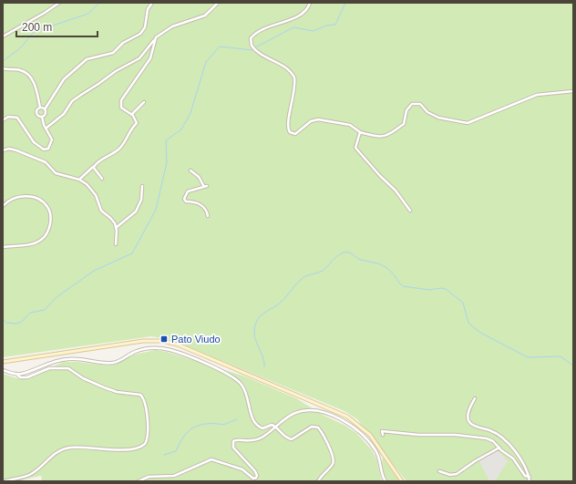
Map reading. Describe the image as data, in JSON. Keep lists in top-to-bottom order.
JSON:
{
  "places": {
    "transit": ["Pato Viudo"]
  },
  "scale_bar": "200 m"
}
